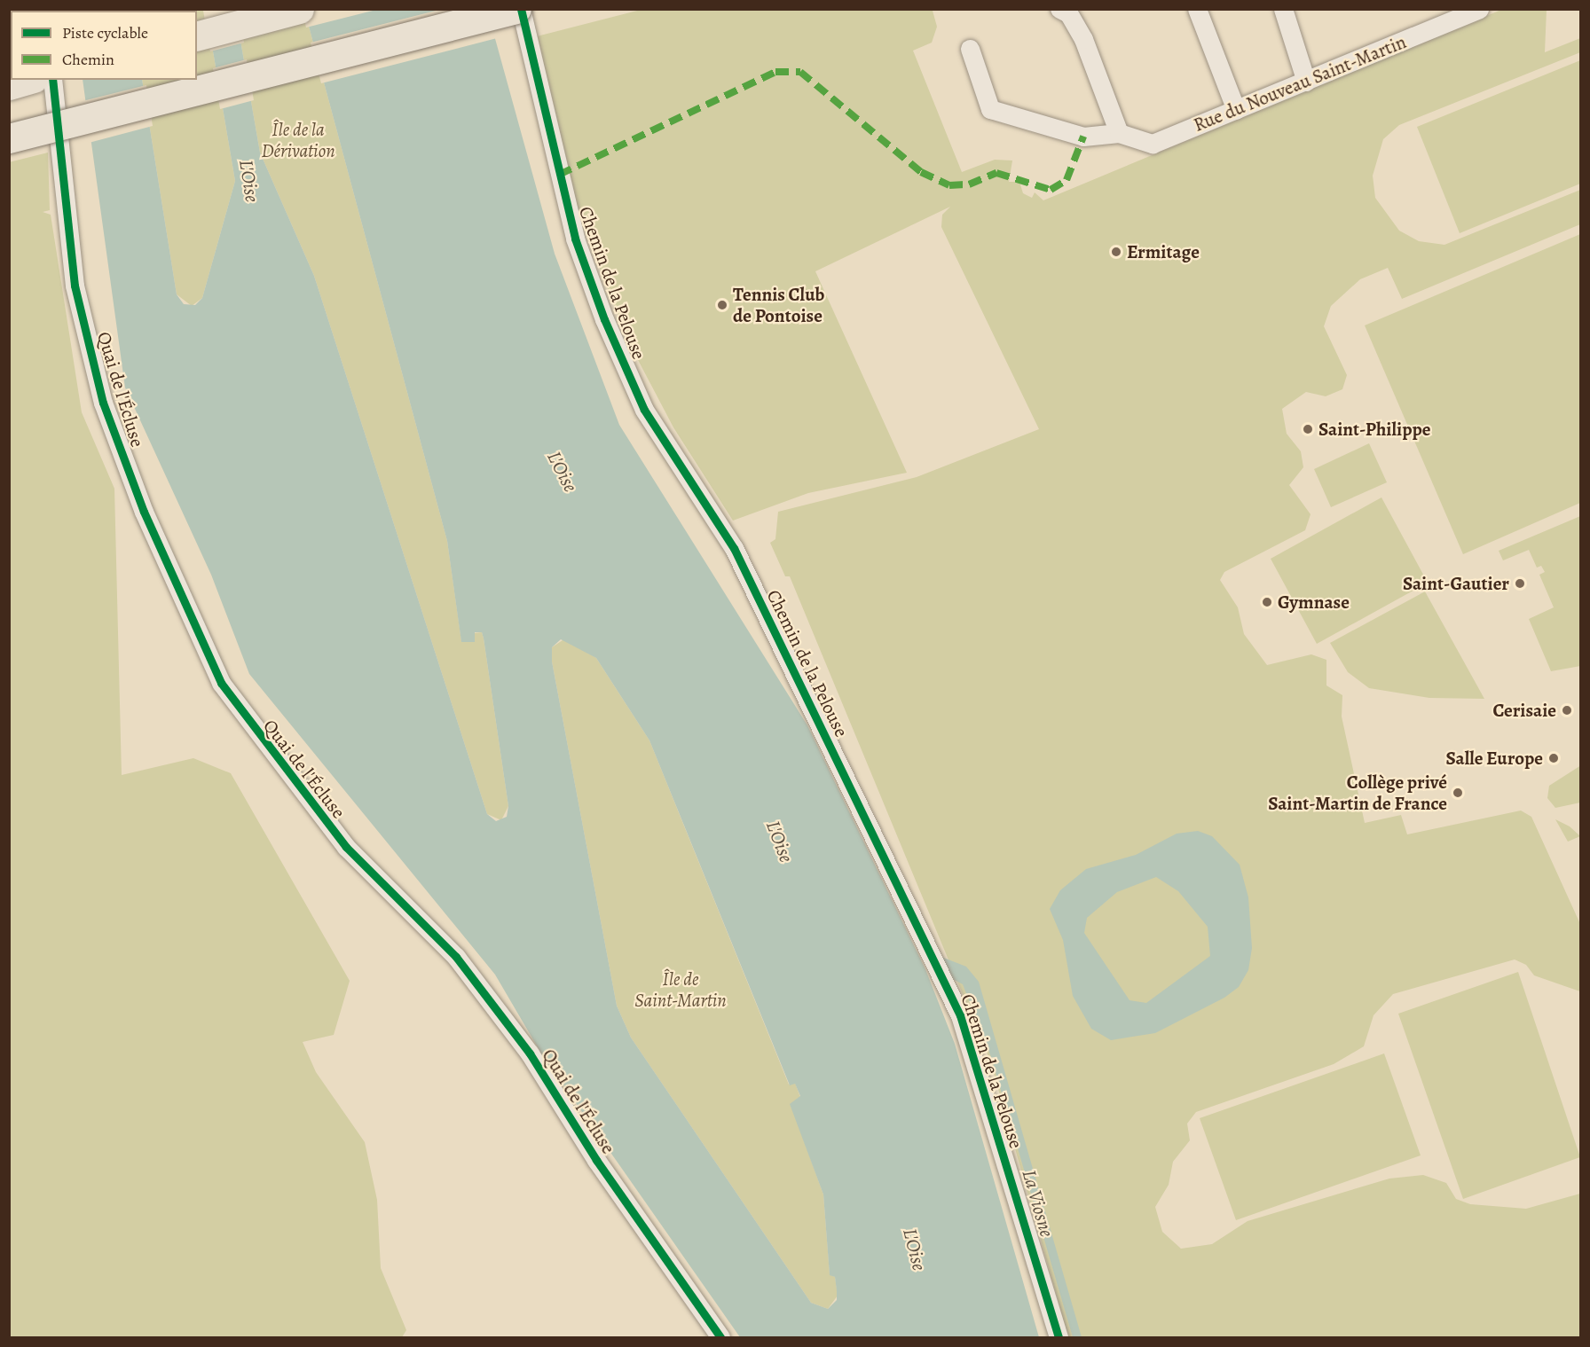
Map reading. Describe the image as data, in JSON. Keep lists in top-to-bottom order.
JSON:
{
  "streets": {
    "street": ["Rue du Nouveau Saint-Martin", "Chemin de la Pelouse", "Quai de l'Écluse"]
  },
  "water": ["L'Oise", "La Viosne"],
  "parks": ["Île de la Dérivation", "Île de Saint-Martin"],
  "places": [
    "Ermitage",
    "Tennis Club de Pontoise",
    "Saint-Philippe",
    "Saint-Gautier",
    "Gymnase",
    "Cerisaie",
    "Salle Europe",
    "Collège privé Saint-Martin de France"
  ],
  "legend": ["Piste cyclable", "Chemin"]
}
